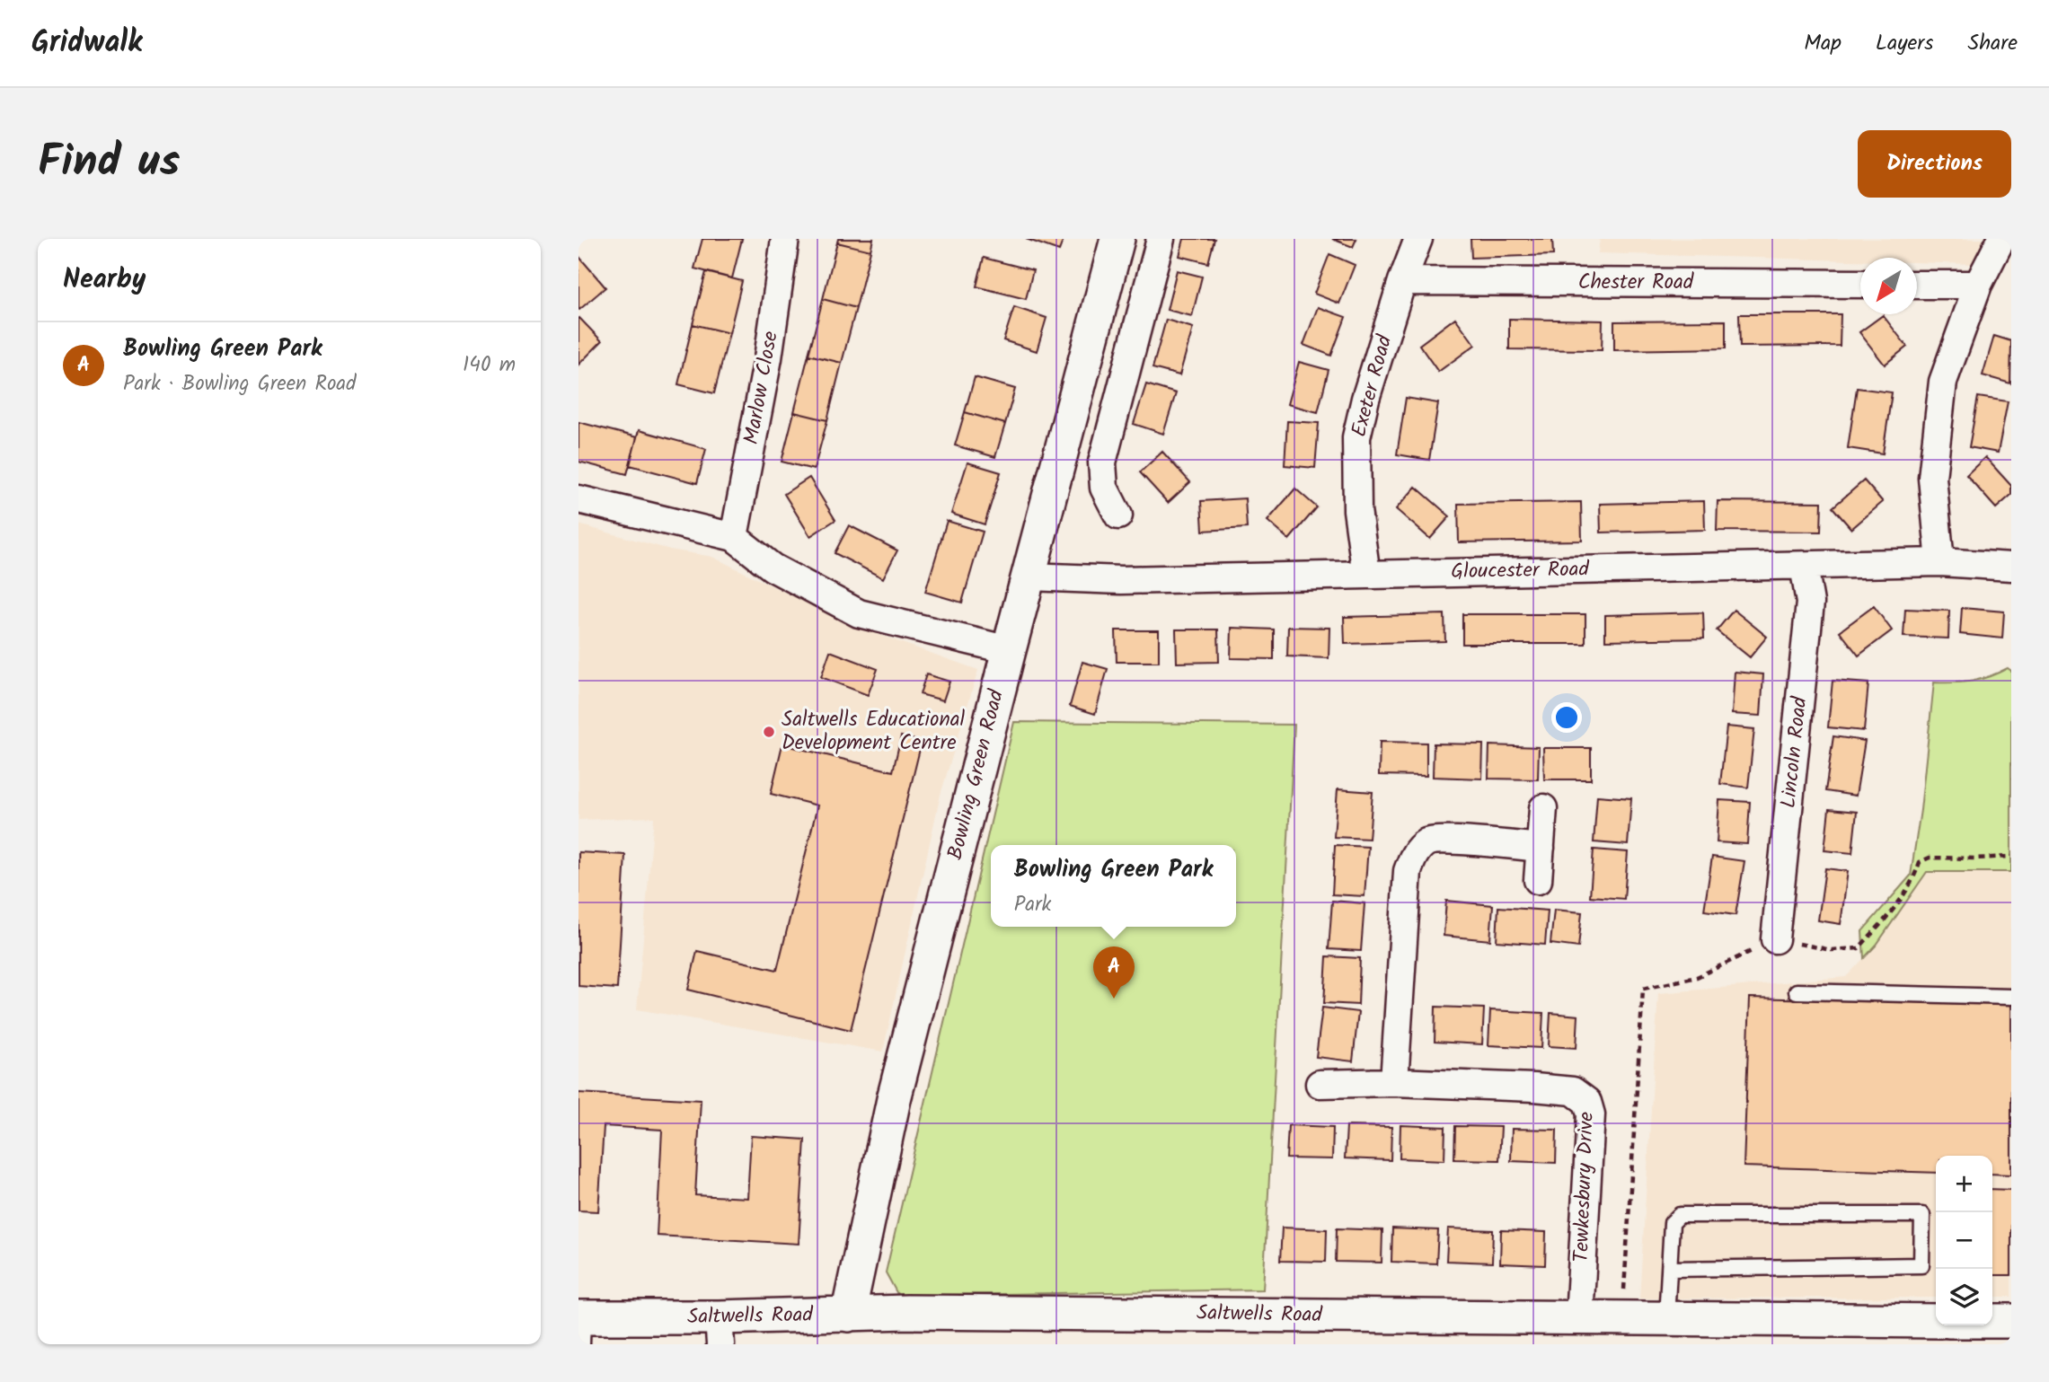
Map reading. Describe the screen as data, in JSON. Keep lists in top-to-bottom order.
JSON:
{
  "streets": {
    "street": [
      "Chester Road",
      "Exeter Road",
      "Marlow Close",
      "Gloucester Road",
      "Lincoln Road",
      "Bowling Green Road",
      "Tewkesbury Drive",
      "Saltwells Road"
    ]
  },
  "crossings": [
    ["Chester Road", "Exeter Road"],
    ["Exeter Road", "Gloucester Road"],
    ["Gloucester Road", "Lincoln Road"],
    ["Gloucester Road", "Bowling Green Road"],
    ["Bowling Green Road", "Saltwells Road"],
    ["Tewkesbury Drive", "Saltwells Road"]
  ],
  "places": ["Saltwells Educational Development Centre"],
  "north": "bottom left",
  "page": {
    "header": "Gridwalk",
    "nav": ["Map", "Layers", "Share"],
    "title": "Find us",
    "buttons": "Directions",
    "heading": "Nearby",
    "list": [
      {
        "mark": "A",
        "name": "Bowling Green Park",
        "note": "Park · Bowling Green Road",
        "value": "140 m"
      }
    ],
    "popup": ["Bowling Green Park", "Park"],
    "pins": "A",
    "map_buttons": ["+", "−"]
  }
}
